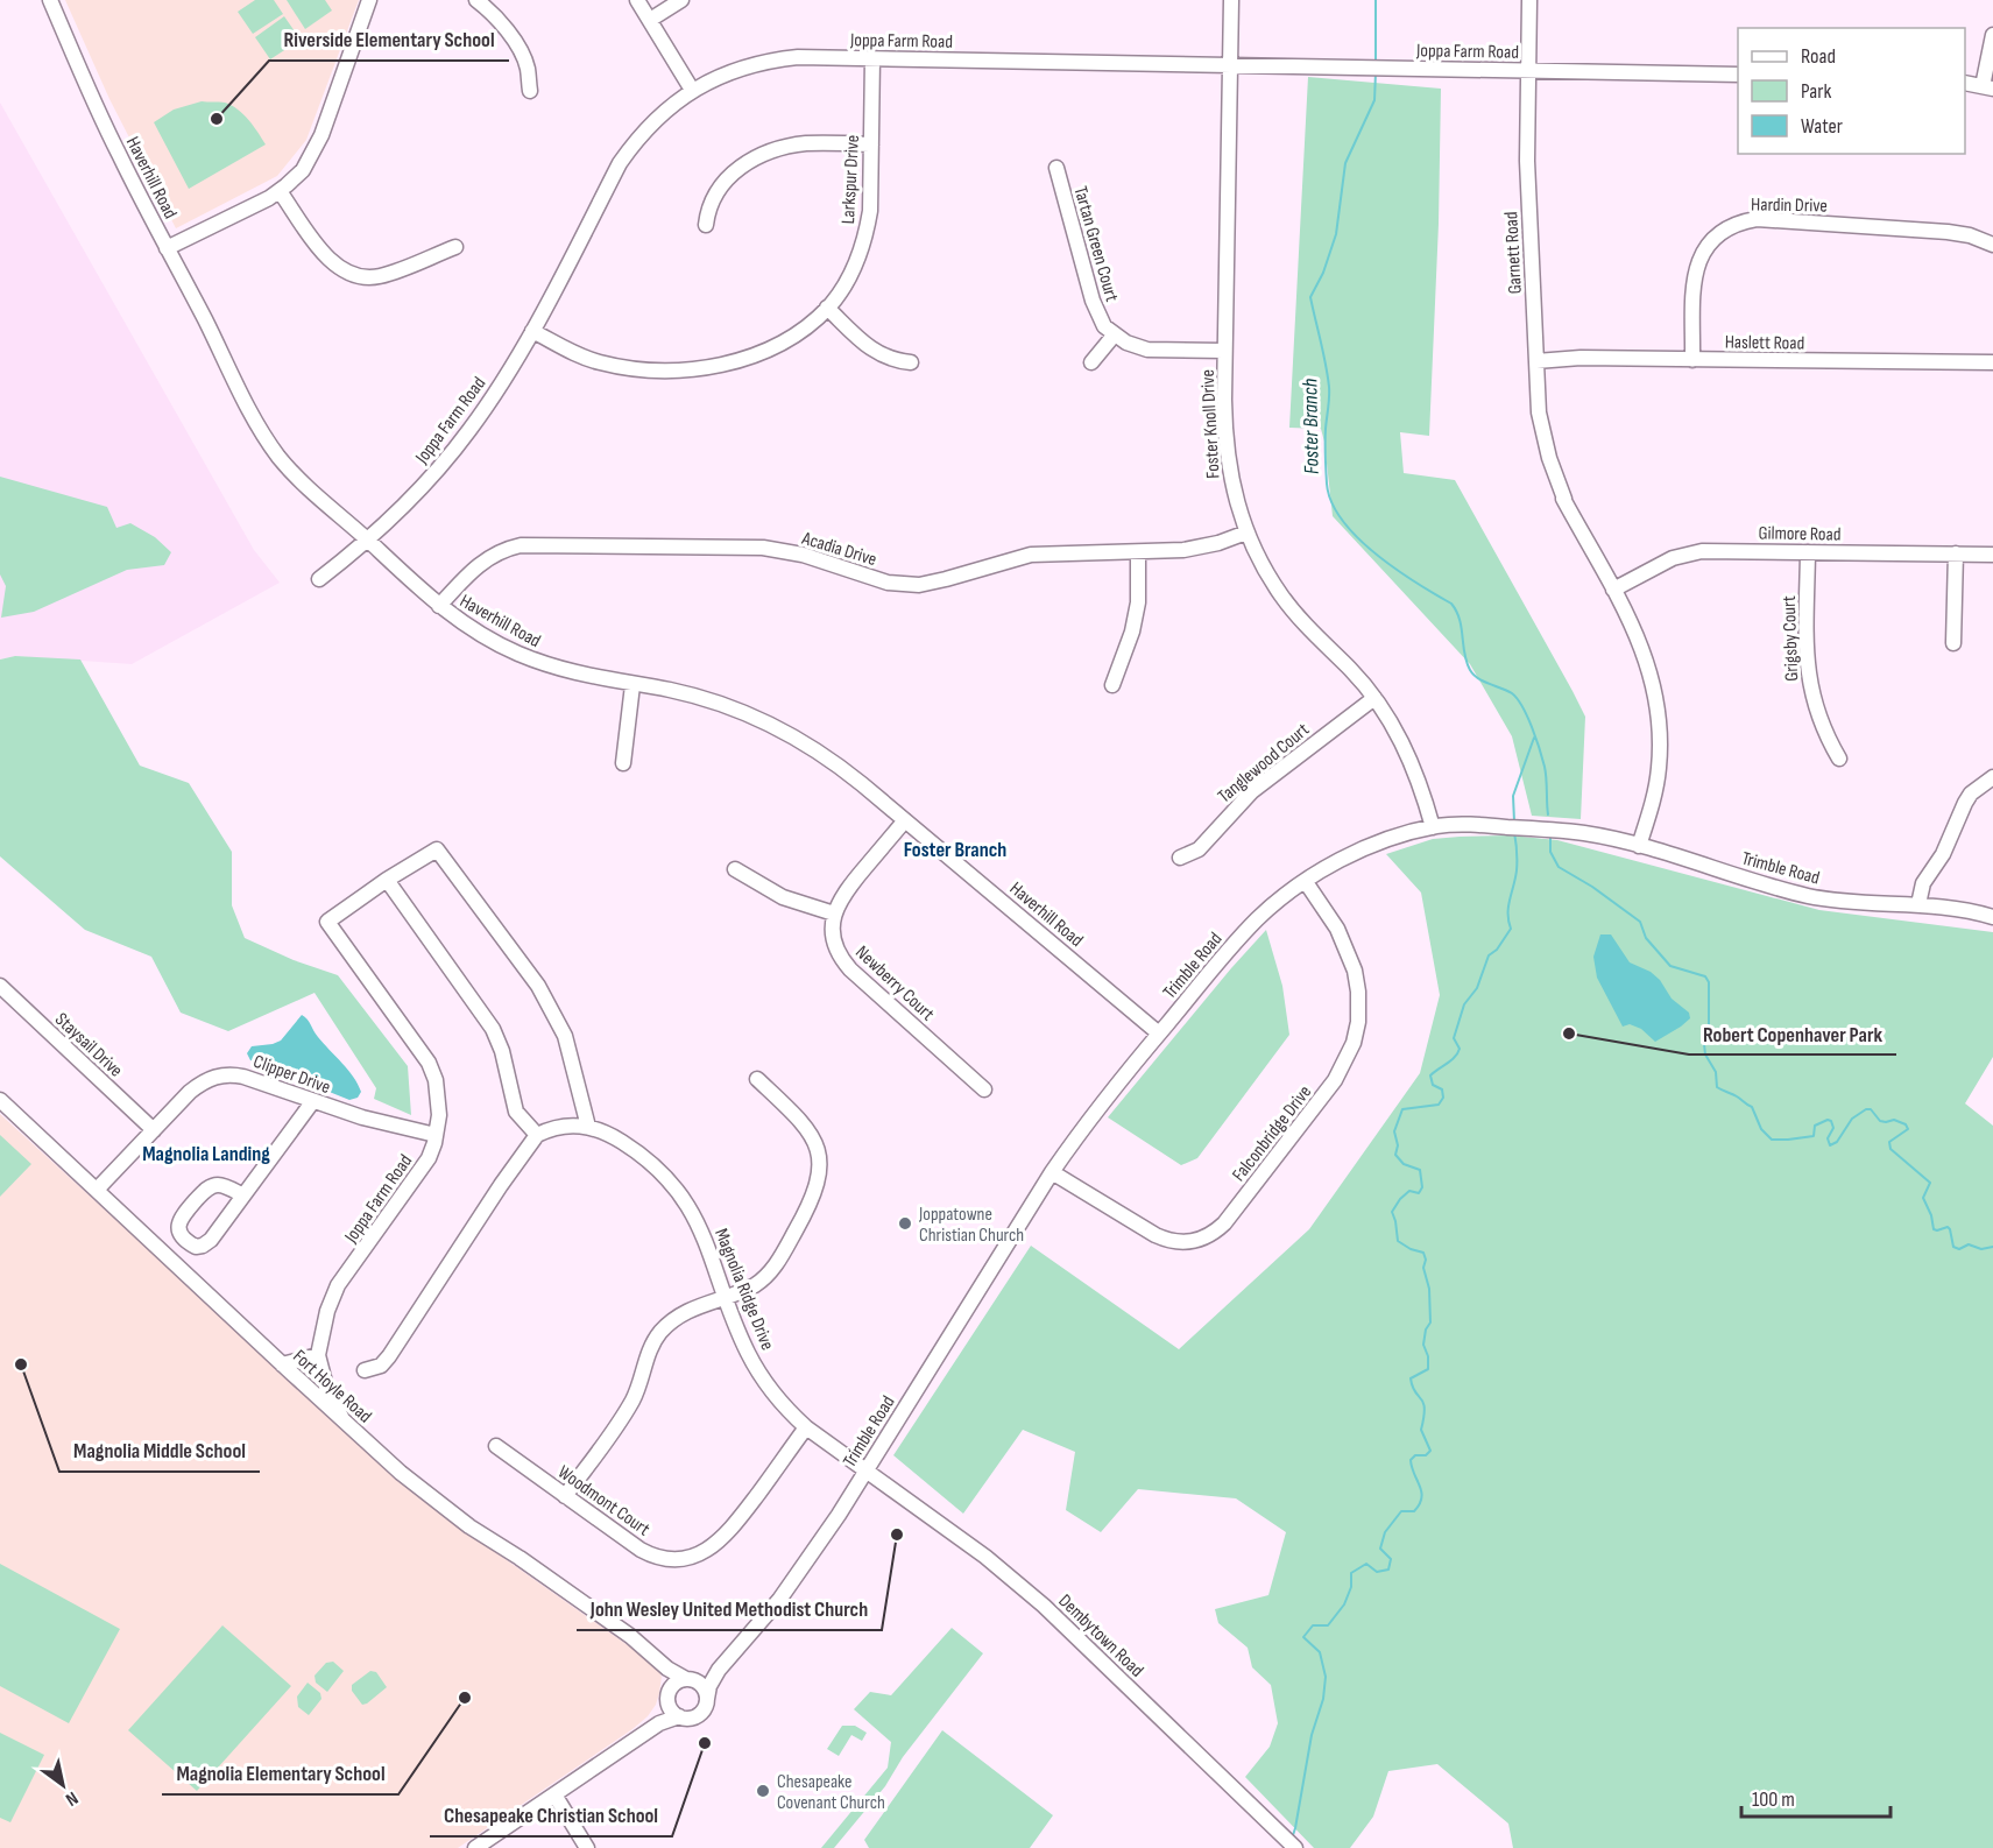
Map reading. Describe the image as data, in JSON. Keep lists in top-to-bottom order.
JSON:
{
  "streets": {
    "street": [
      "Joppa Farm Road",
      "Haverhill Road",
      "Larkspur Drive",
      "Hardin Drive",
      "Tartan Green Court",
      "Garnett Road",
      "Haslett Road",
      "Foster Knoll Drive",
      "Gilmore Road",
      "Acadia Drive",
      "Grigsby Court",
      "Tanglewood Court",
      "Trimble Road",
      "Newberry Court",
      "Staysail Drive",
      "Clipper Drive",
      "Falconbridge Drive",
      "Magnolia Ridge Drive",
      "Fort Hoyle Road",
      "Woodmont Court",
      "Dembytown Road"
    ]
  },
  "crossings": [
    ["Joppa Farm Road", "Haverhill Road"],
    ["Joppa Farm Road", "Larkspur Drive"],
    ["Joppa Farm Road", "Garnett Road"],
    ["Joppa Farm Road", "Foster Knoll Drive"],
    ["Joppa Farm Road", "Clipper Drive"],
    ["Joppa Farm Road", "Fort Hoyle Road"],
    ["Haverhill Road", "Acadia Drive"],
    ["Haverhill Road", "Trimble Road"],
    ["Hardin Drive", "Haslett Road"],
    ["Garnett Road", "Haslett Road"],
    ["Garnett Road", "Gilmore Road"],
    ["Garnett Road", "Trimble Road"],
    ["Foster Knoll Drive", "Acadia Drive"],
    ["Foster Knoll Drive", "Tanglewood Court"],
    ["Foster Knoll Drive", "Trimble Road"],
    ["Gilmore Road", "Grigsby Court"],
    ["Trimble Road", "Falconbridge Drive"],
    ["Trimble Road", "Magnolia Ridge Drive"],
    ["Trimble Road", "Fort Hoyle Road"],
    ["Trimble Road", "Dembytown Road"],
    ["Staysail Drive", "Clipper Drive"],
    ["Clipper Drive", "Fort Hoyle Road"],
    ["Magnolia Ridge Drive", "Woodmont Court"],
    ["Magnolia Ridge Drive", "Dembytown Road"]
  ],
  "districts": ["Foster Branch", "Magnolia Landing"],
  "water": ["Foster Branch"],
  "places": [
    "Riverside Elementary School",
    "Robert Copenhaver Park",
    "Joppatowne Christian Church",
    "Magnolia Middle School",
    "John Wesley United Methodist Church",
    "Magnolia Elementary School",
    "Chesapeake Christian School",
    "Chesapeake Covenant Church"
  ],
  "legend": ["Road", "Park", "Water"],
  "scale_bar": "100 m",
  "north": "bottom right"
}
